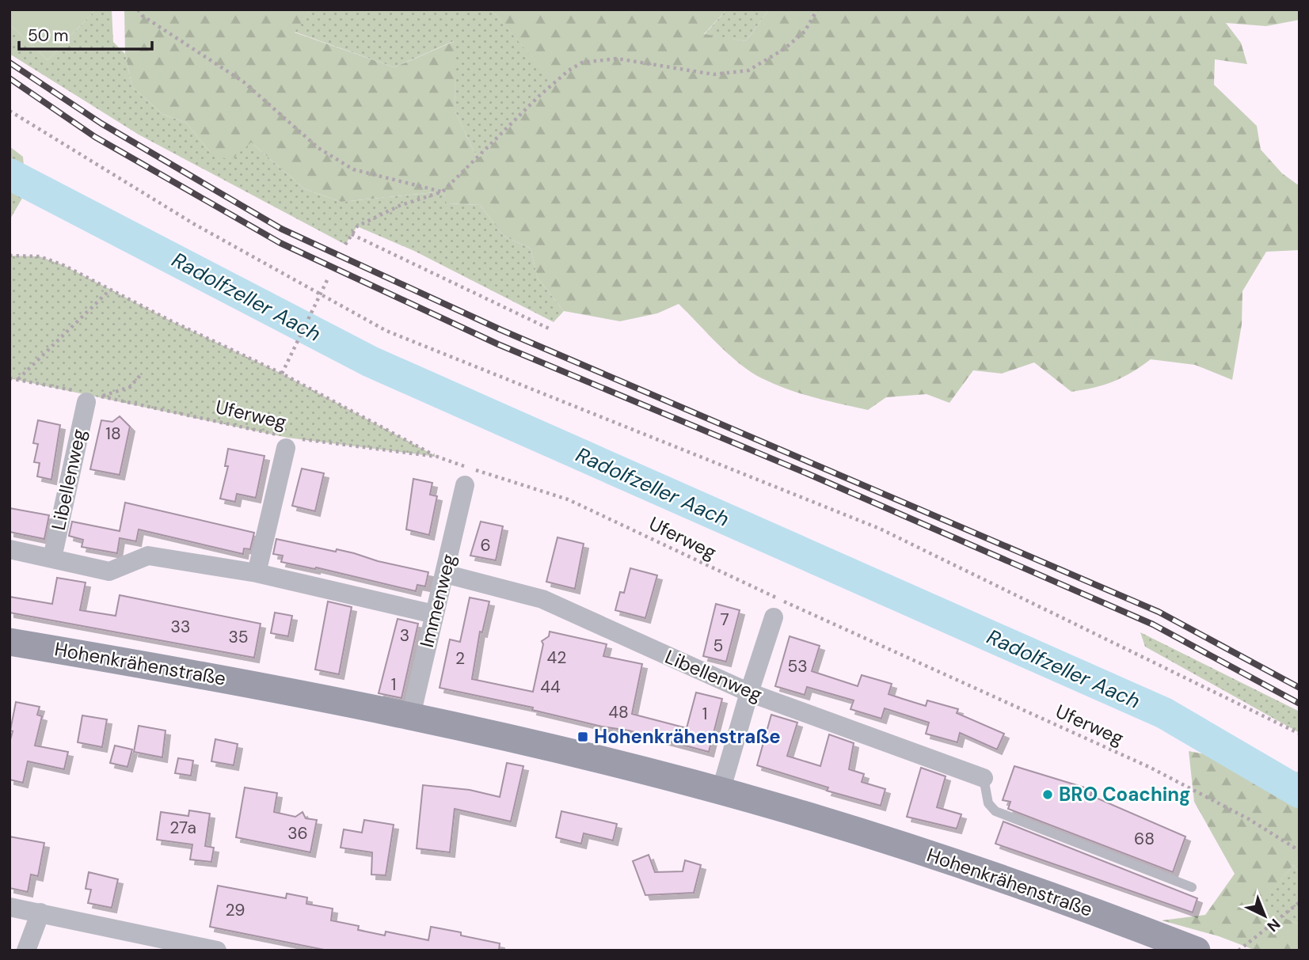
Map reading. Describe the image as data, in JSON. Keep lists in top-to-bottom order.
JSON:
{
  "streets": {
    "main road": ["Hohenkrähenstraße"],
    "street": ["Libellenweg", "Immenweg"],
    "path": ["Uferweg"]
  },
  "crossings": [
    ["Uferweg", "Libellenweg"],
    ["Libellenweg", "Immenweg"],
    ["Immenweg", "Hohenkrähenstraße"]
  ],
  "water": ["Radolfzeller Aach"],
  "places": {
    "transit": ["Hohenkrähenstraße"],
    "other": ["BRO Coaching"]
  },
  "house_numbers": [
    "18",
    "6",
    "7",
    "33",
    "3",
    "35",
    "5",
    "42",
    "2",
    "53",
    "1",
    "44",
    "48",
    "1",
    "27a",
    "36",
    "68",
    "29"
  ],
  "scale_bar": "50 m",
  "north": "bottom right"
}
